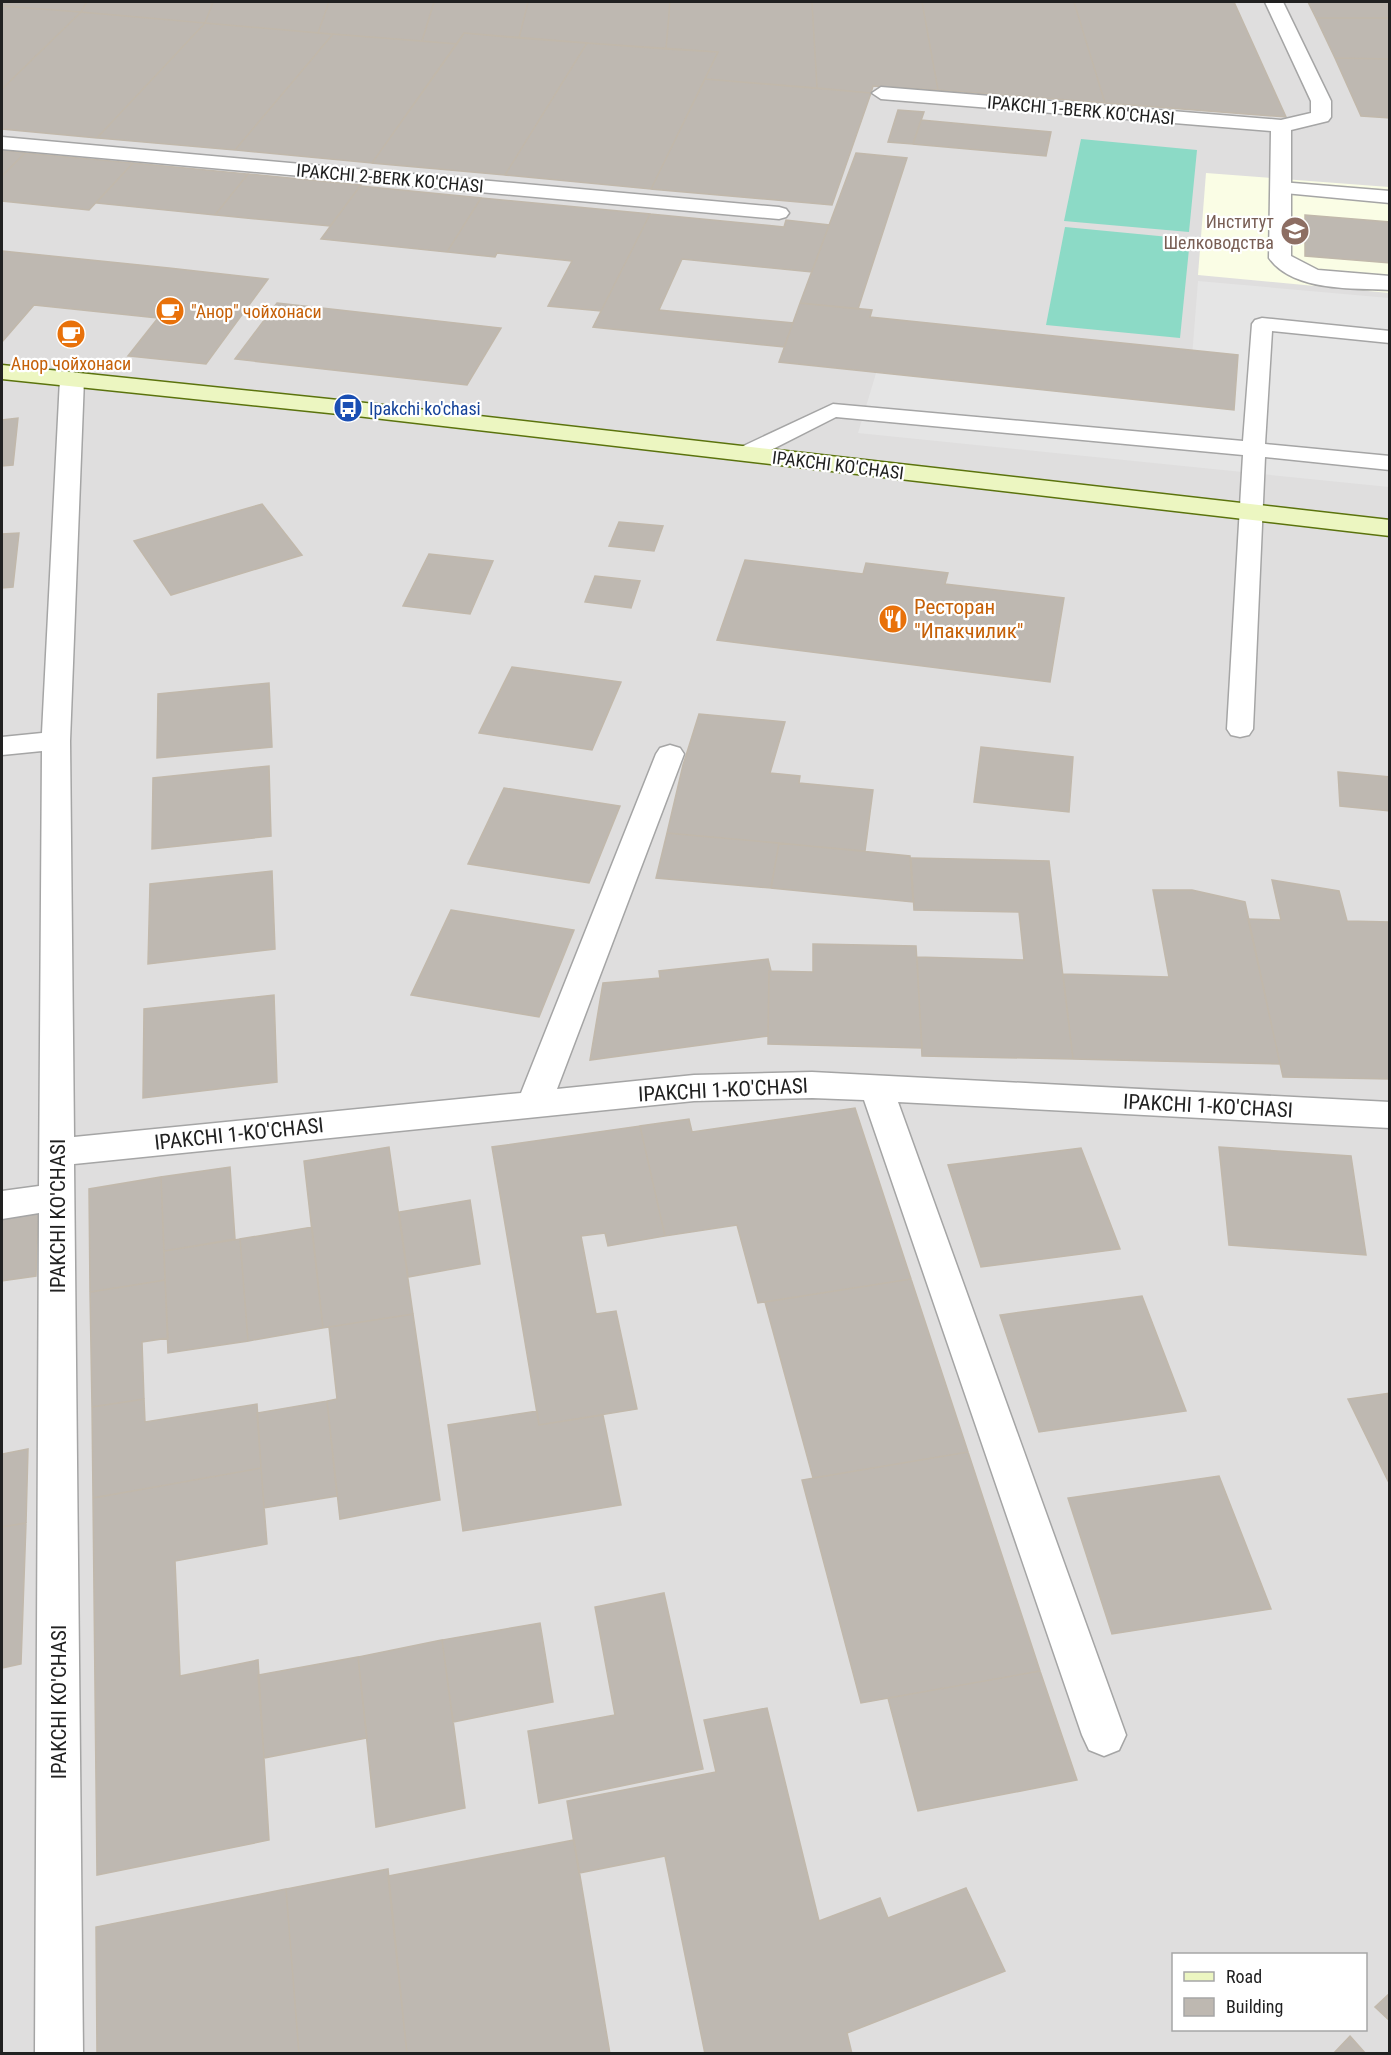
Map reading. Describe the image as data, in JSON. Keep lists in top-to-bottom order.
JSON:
{
  "streets": {
    "main road": ["IPAKCHI KO'CHASI"],
    "street": ["IPAKCHI 1-BERK KO'CHASI", "IPAKCHI 2-BERK KO'CHASI", "IPAKCHI 1-KO'CHASI"]
  },
  "crossings": [
    ["IPAKCHI KO'CHASI", "IPAKCHI 1-KO'CHASI"]
  ],
  "places": {
    "school or university": ["Институт Шелководства"],
    "cafe": ["\"Анор\" чойхонаси", "Анор чойхонаси"],
    "bus stop": ["Ipakchi ko'chasi"],
    "restaurant": ["Ресторан \"Ипакчилик\""]
  },
  "legend": ["Road", "Building"]
}
